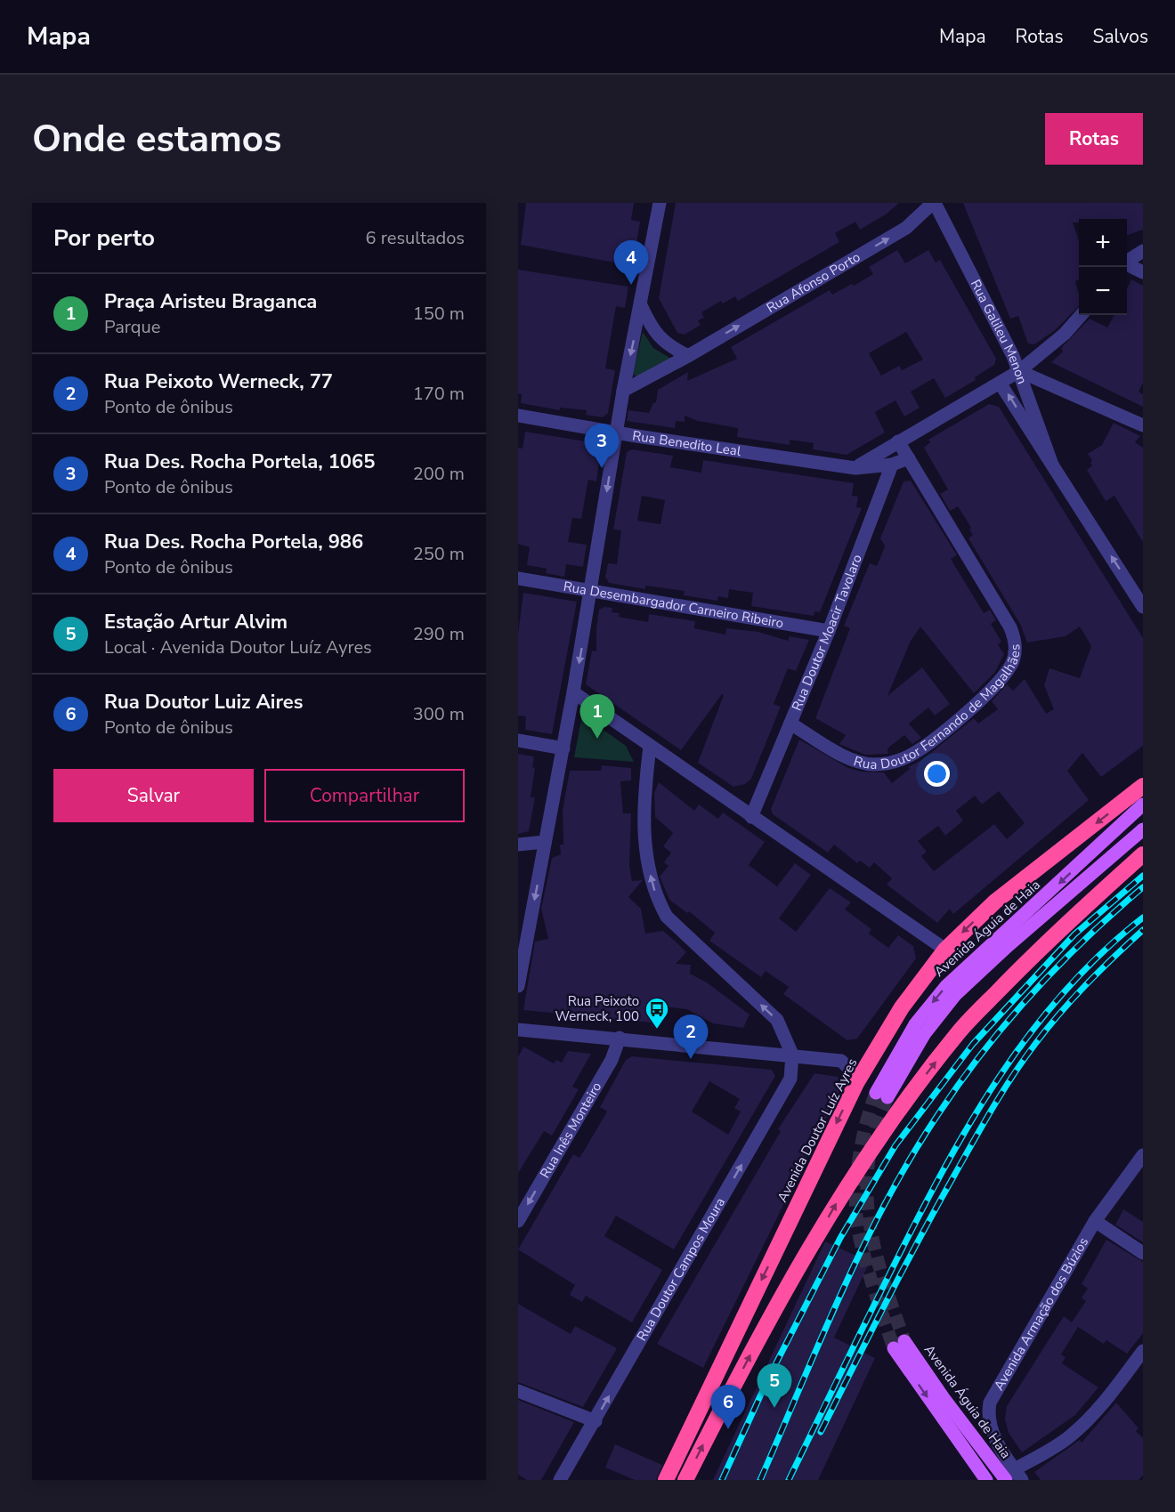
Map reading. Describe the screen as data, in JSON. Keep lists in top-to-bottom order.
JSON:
{
  "streets": {
    "highway": ["Avenida Doutor Luíz Ayres"],
    "main road": ["Avenida Águia de Haia"],
    "street": [
      "Rua Afonso Porto",
      "Rua Galileu Menon",
      "Rua Benedito Leal",
      "Rua Desembargador Carneiro Ribeiro",
      "Rua Doutor Moacir Tavolaro",
      "Rua Doutor Fernando de Magalhães",
      "Rua Inês Monteiro",
      "Rua Doutor Campos Moura",
      "Avenida Armação dos Búzios"
    ]
  },
  "crossings": [
    ["Rua Afonso Porto", "Rua Galileu Menon"],
    ["Rua Benedito Leal", "Rua Doutor Moacir Tavolaro"],
    ["Rua Desembargador Carneiro Ribeiro", "Rua Doutor Moacir Tavolaro"],
    ["Rua Doutor Moacir Tavolaro", "Rua Doutor Fernando de Magalhães"]
  ],
  "one_way": ["Rua Afonso Porto", "Rua Inês Monteiro", "Rua Doutor Campos Moura"],
  "places": {
    "bus stop": ["Rua Peixoto Werneck, 100"]
  },
  "page": {
    "header": "Mapa",
    "nav": ["Mapa", "Rotas", "Salvos"],
    "buttons": [
      "Rotas",
      ["Salvar", "Compartilhar"]
    ],
    "title": "Onde estamos",
    "heading": ["Por perto", "6 resultados"],
    "map_buttons": ["+", "−"],
    "pins": [
      "4",
      "3",
      "1",
      "2",
      "5",
      "6"
    ],
    "list": [
      {
        "mark": "1",
        "name": "Praça Aristeu Braganca",
        "note": "Parque",
        "value": "150 m"
      },
      {
        "mark": "2",
        "name": "Rua Peixoto Werneck, 77",
        "note": "Ponto de ônibus",
        "value": "170 m"
      },
      {
        "mark": "3",
        "name": "Rua Des. Rocha Portela, 1065",
        "note": "Ponto de ônibus",
        "value": "200 m"
      },
      {
        "mark": "4",
        "name": "Rua Des. Rocha Portela, 986",
        "note": "Ponto de ônibus",
        "value": "250 m"
      },
      {
        "mark": "5",
        "name": "Estação Artur Alvim",
        "note": "Local · Avenida Doutor Luíz Ayres",
        "value": "290 m"
      },
      {
        "mark": "6",
        "name": "Rua Doutor Luiz Aires",
        "note": "Ponto de ônibus",
        "value": "300 m"
      }
    ]
  }
}
